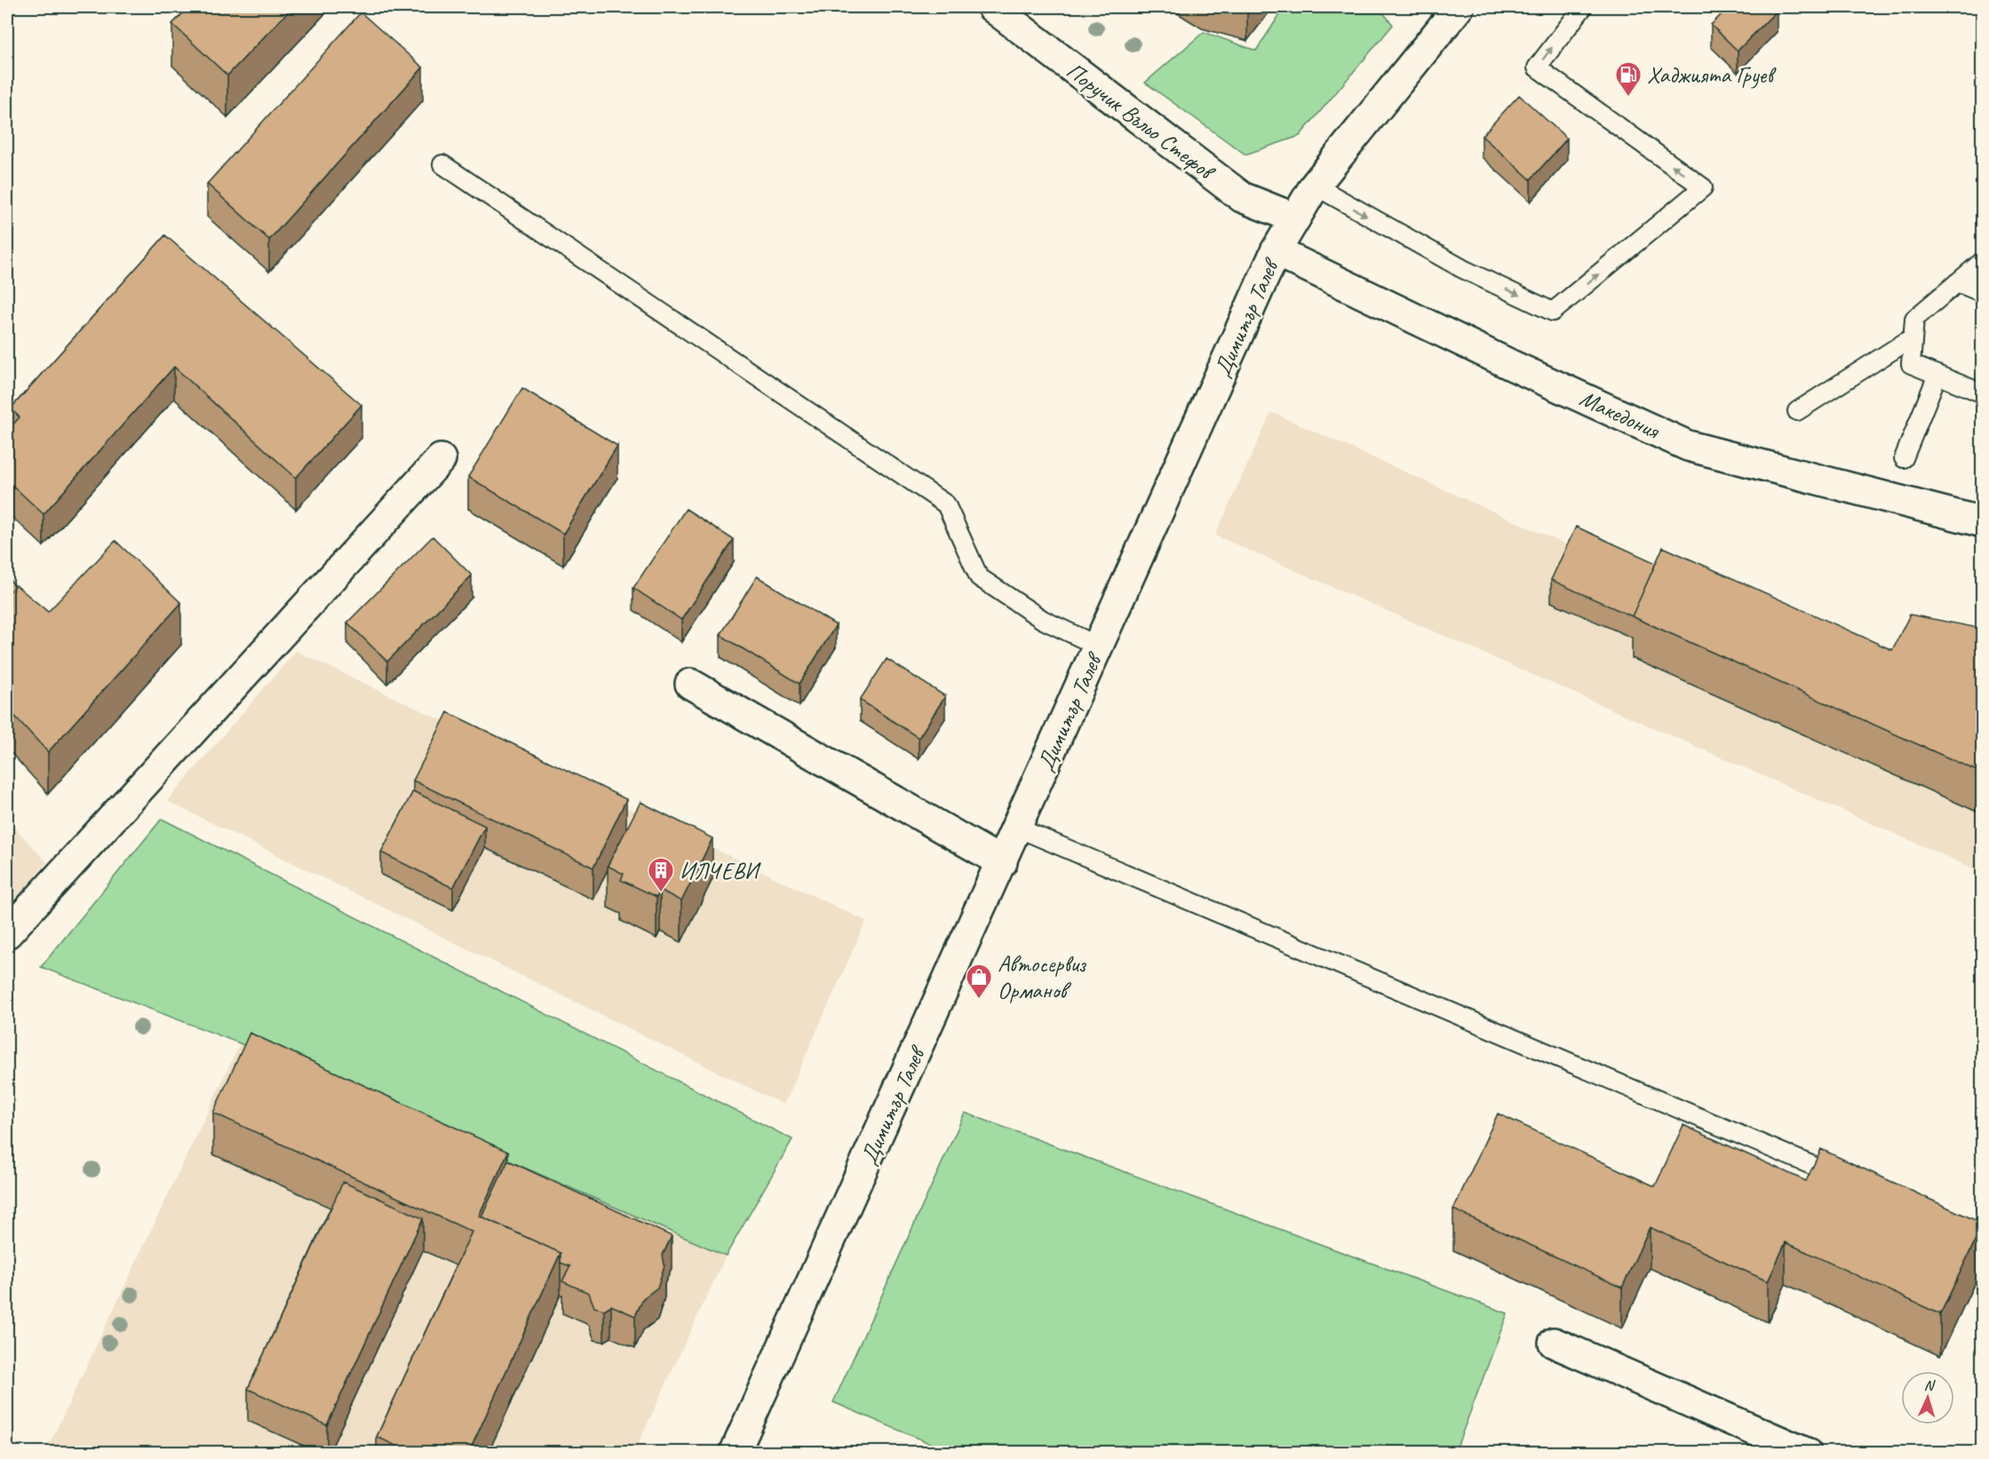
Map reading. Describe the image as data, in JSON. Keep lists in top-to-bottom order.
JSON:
{
  "streets": {
    "street": ["Поручик Въльо Стефов", "Димитър Талев", "Македония"]
  },
  "crossings": [
    ["Поручик Въльо Стефов", "Димитър Талев"],
    ["Димитър Талев", "Македония"]
  ],
  "places": {
    "fuel station": ["Хаджията Груев"],
    "building": ["ИЛЧЕВИ"],
    "shop": ["Автосервиз Орманов"]
  },
  "north": "top"
}
